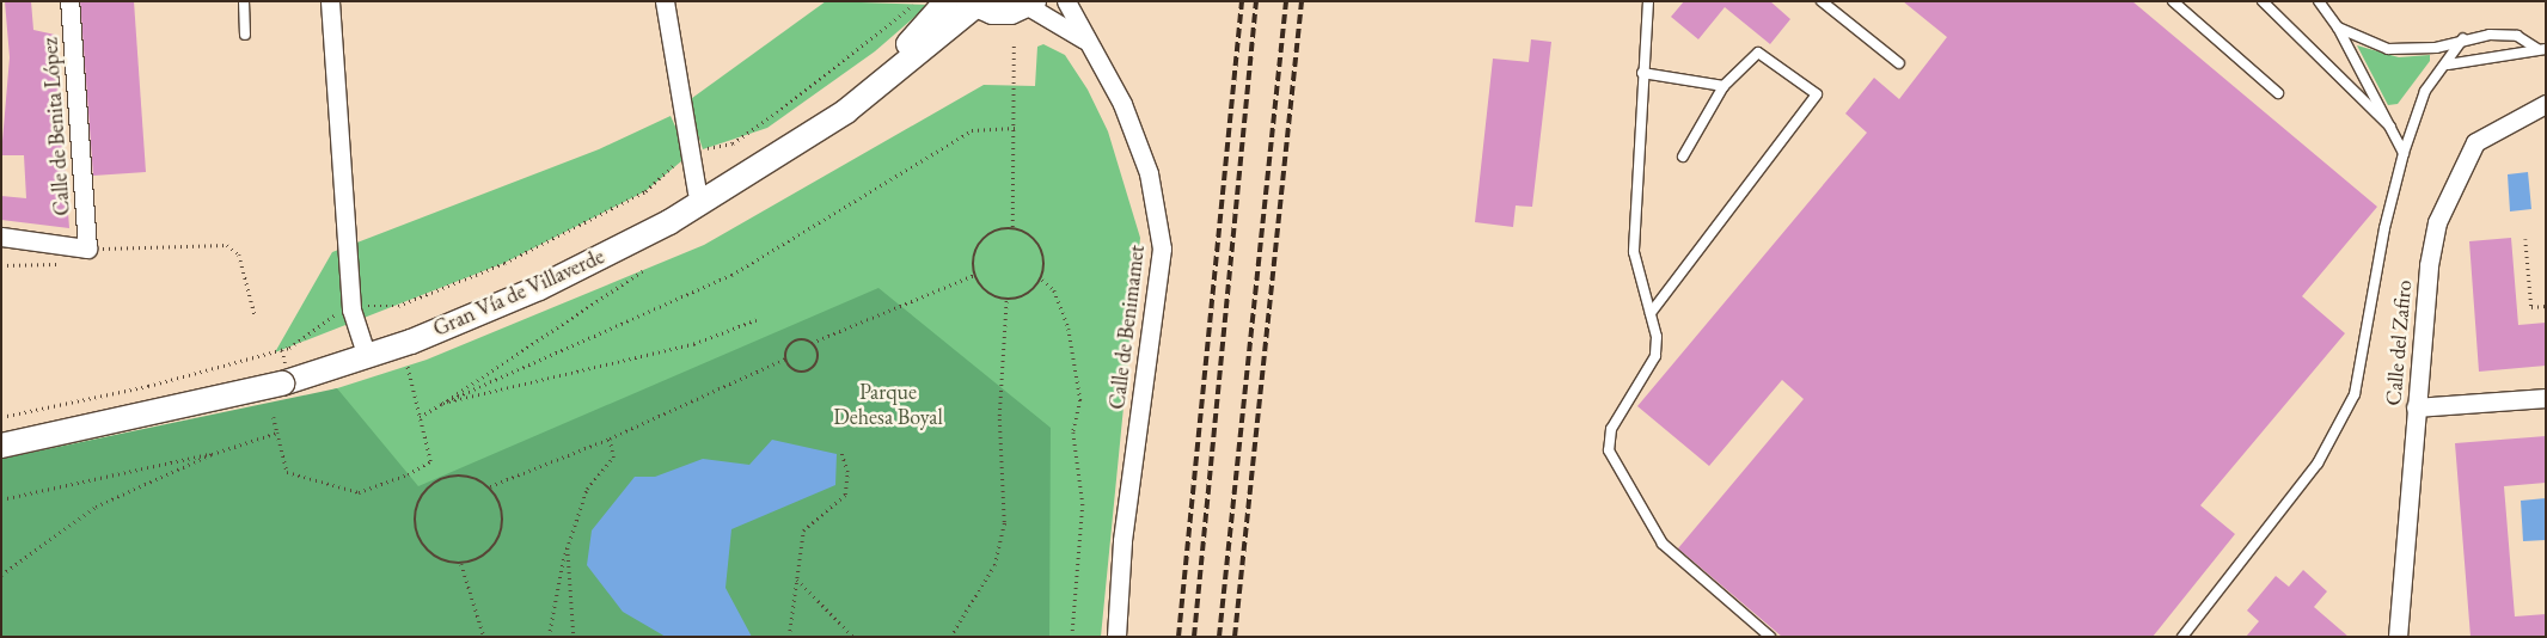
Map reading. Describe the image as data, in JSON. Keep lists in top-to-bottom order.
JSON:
{
  "streets": {
    "street": [
      "Calle de Benita López",
      "Gran Vía de Villaverde",
      "Calle de Benimamet",
      "Calle del Zafiro"
    ]
  },
  "parks": ["Parque Dehesa Boyal"]
}
